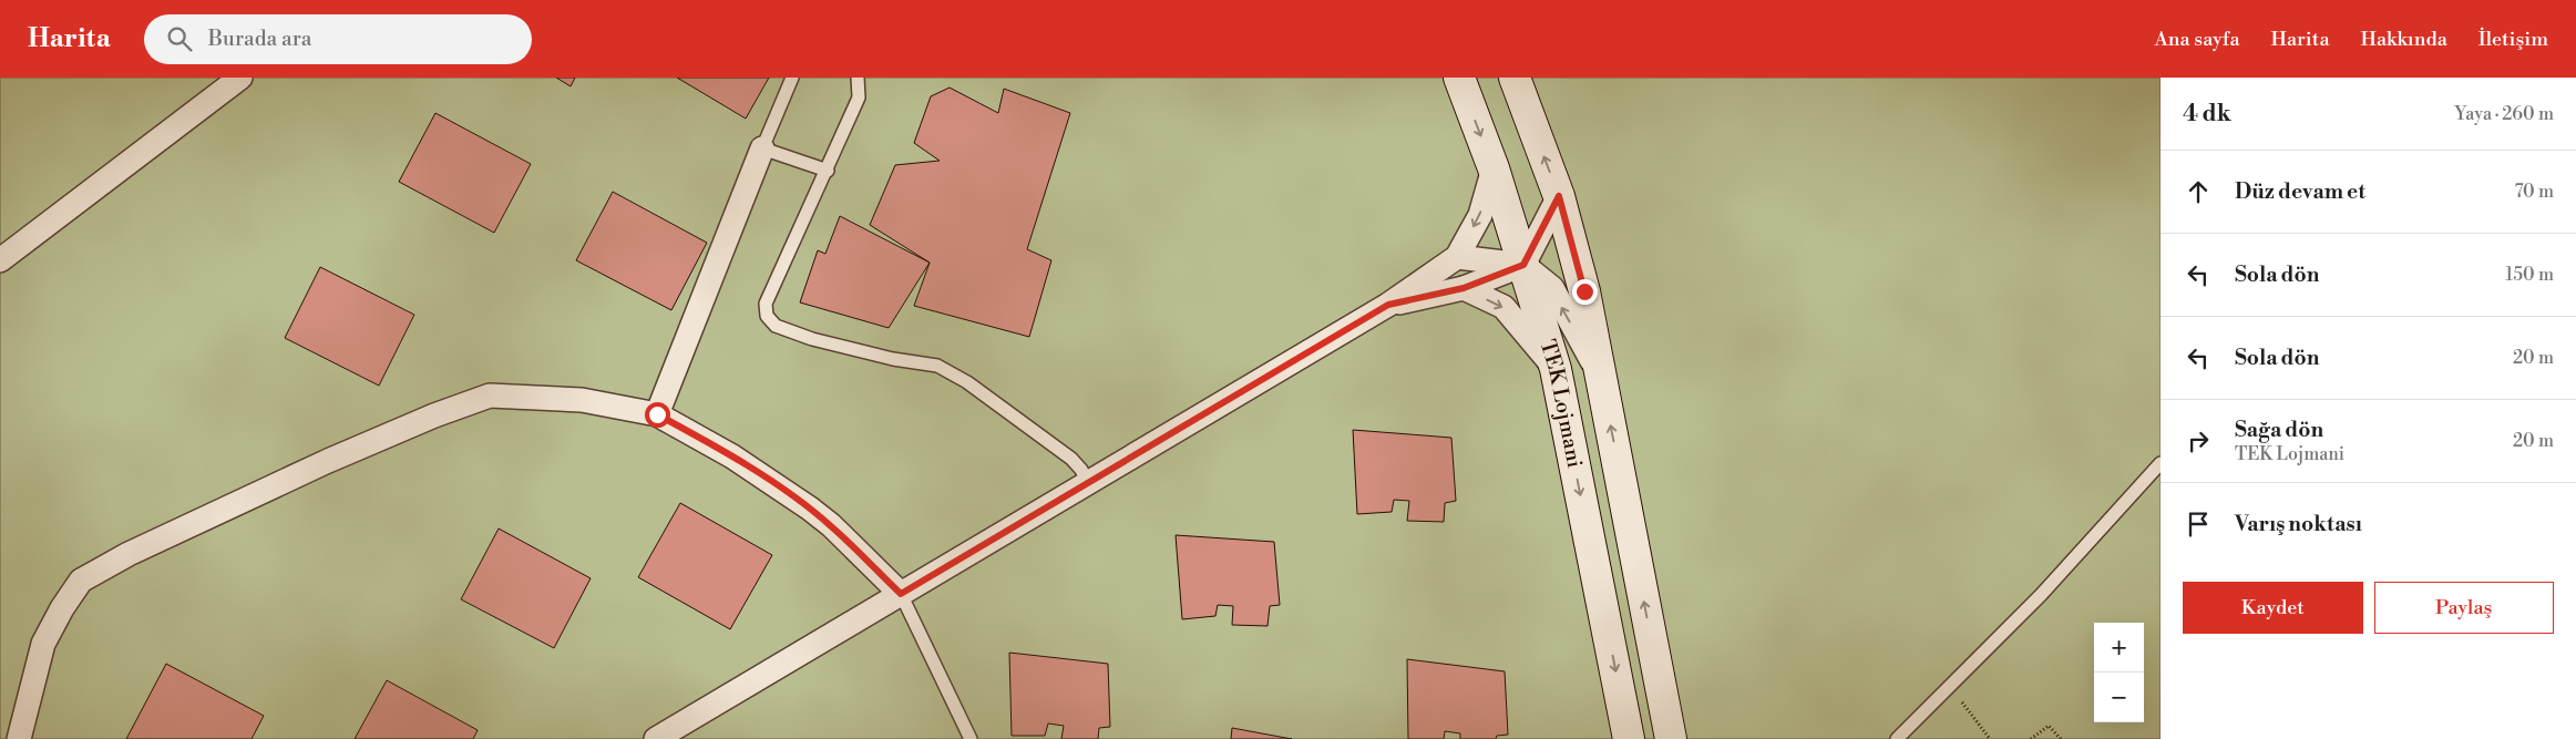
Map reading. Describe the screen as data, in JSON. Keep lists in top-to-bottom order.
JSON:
{
  "streets": {
    "street": ["TEK Lojmani"]
  },
  "page": {
    "header": "Harita",
    "search": "Burada ara",
    "nav": [
      "Ana sayfa",
      "Harita",
      "Hakkında",
      "İletişim"
    ],
    "heading": ["4 dk", "Yaya · 260 m"],
    "list": [
      ["Düz devam et", "70 m"],
      ["Sola dön", "150 m"],
      ["Sola dön", "20 m"],
      ["Sağa dön", "TEK Lojmani", "20 m"],
      "Varış noktası"
    ],
    "buttons": ["Kaydet", "Paylaş"],
    "map_buttons": ["+", "−"]
  }
}
